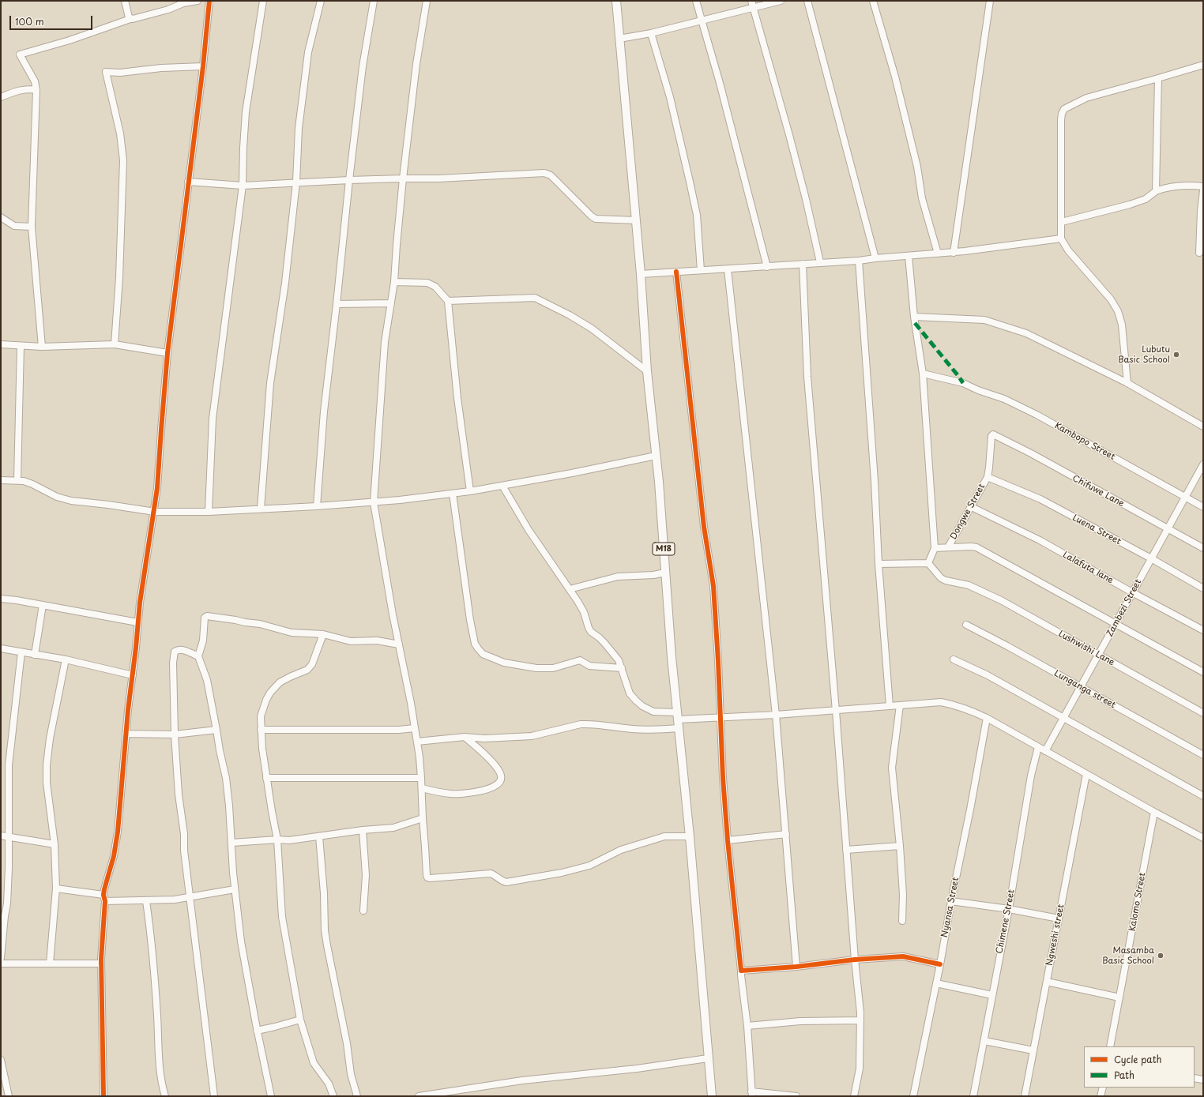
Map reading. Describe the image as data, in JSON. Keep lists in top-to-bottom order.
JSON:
{
  "streets": {
    "main road": ["M18"],
    "street": [
      "Kambopo Street",
      "Chifuwe Lane",
      "Dongwe Street",
      "Luena Street",
      "Lalafuta lane",
      "Zambezi Street",
      "Lushwishi Lane",
      "Lunganga street",
      "Kalomo Street",
      "Nyansa Street",
      "Chimene Street",
      "Ngweshi street"
    ]
  },
  "crossings": [
    ["Kambopo Street", "Zambezi Street"],
    ["Chifuwe Lane", "Dongwe Street"],
    ["Chifuwe Lane", "Luena Street"],
    ["Chifuwe Lane", "Zambezi Street"],
    ["Dongwe Street", "Luena Street"],
    ["Dongwe Street", "Lalafuta lane"],
    ["Luena Street", "Zambezi Street"],
    ["Lalafuta lane", "Zambezi Street"],
    ["Zambezi Street", "Lushwishi Lane"],
    ["Zambezi Street", "Lunganga street"]
  ],
  "places": ["Lubutu Basic School", "Masamba Basic School"],
  "legend": ["Cycle path", "Path"],
  "scale_bar": "100 m"
}
